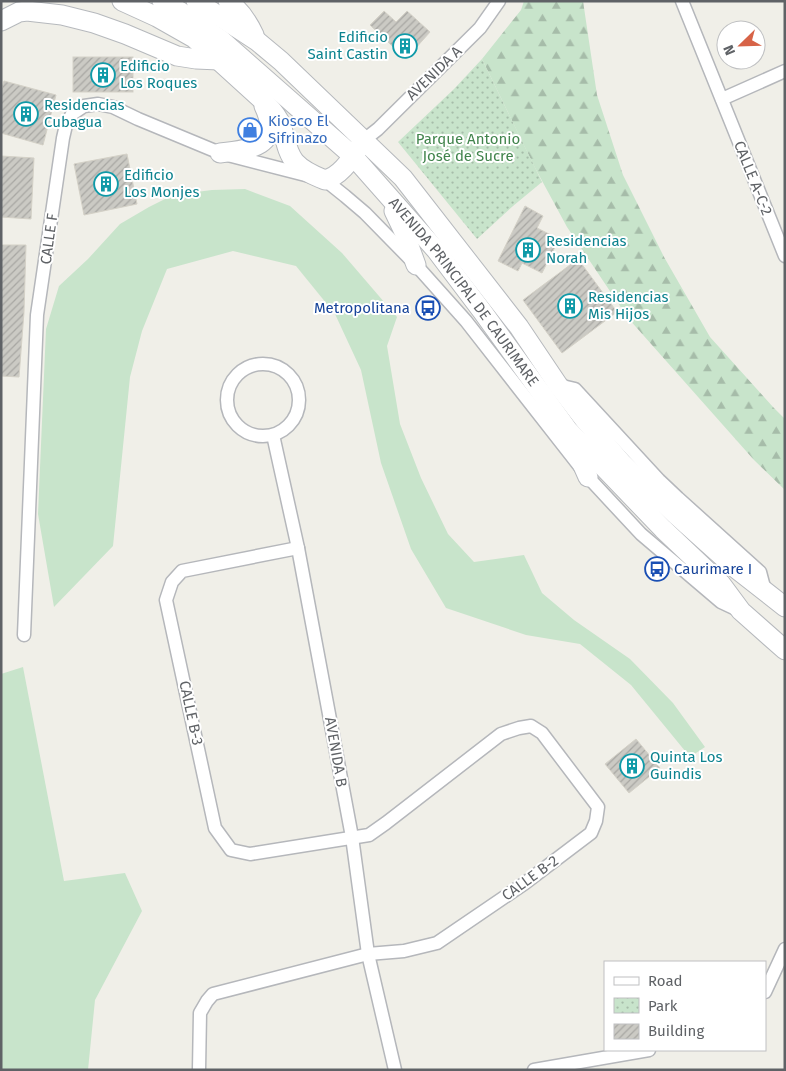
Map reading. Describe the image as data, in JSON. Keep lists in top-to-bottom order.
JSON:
{
  "streets": {
    "main road": ["AVENIDA PRINCIPAL DE CAURIMARE"],
    "street": [
      "AVENIDA A",
      "CALLE A-C-2",
      "CALLE F",
      "CALLE B-3",
      "AVENIDA B",
      "CALLE B-2"
    ]
  },
  "crossings": [
    ["AVENIDA A", "AVENIDA PRINCIPAL DE CAURIMARE"],
    ["CALLE F", "AVENIDA PRINCIPAL DE CAURIMARE"],
    ["CALLE B-3", "AVENIDA B"],
    ["CALLE B-3", "CALLE B-2"],
    ["AVENIDA B", "CALLE B-2"]
  ],
  "parks": ["Parque Antonio José de Sucre"],
  "places": {
    "building": [
      "Edificio Saint Castin",
      "Edificio Los Roques",
      "Residencias Cubagua",
      "Edificio Los Monjes",
      "Residencias Norah",
      "Residencias Mis Hijos",
      "Quinta Los Guindis"
    ],
    "shop": ["Kiosco El Sifrinazo"],
    "bus stop": ["Metropolitana", "Caurimare I"]
  },
  "legend": ["Road", "Park", "Building"],
  "north": "bottom left"
}
